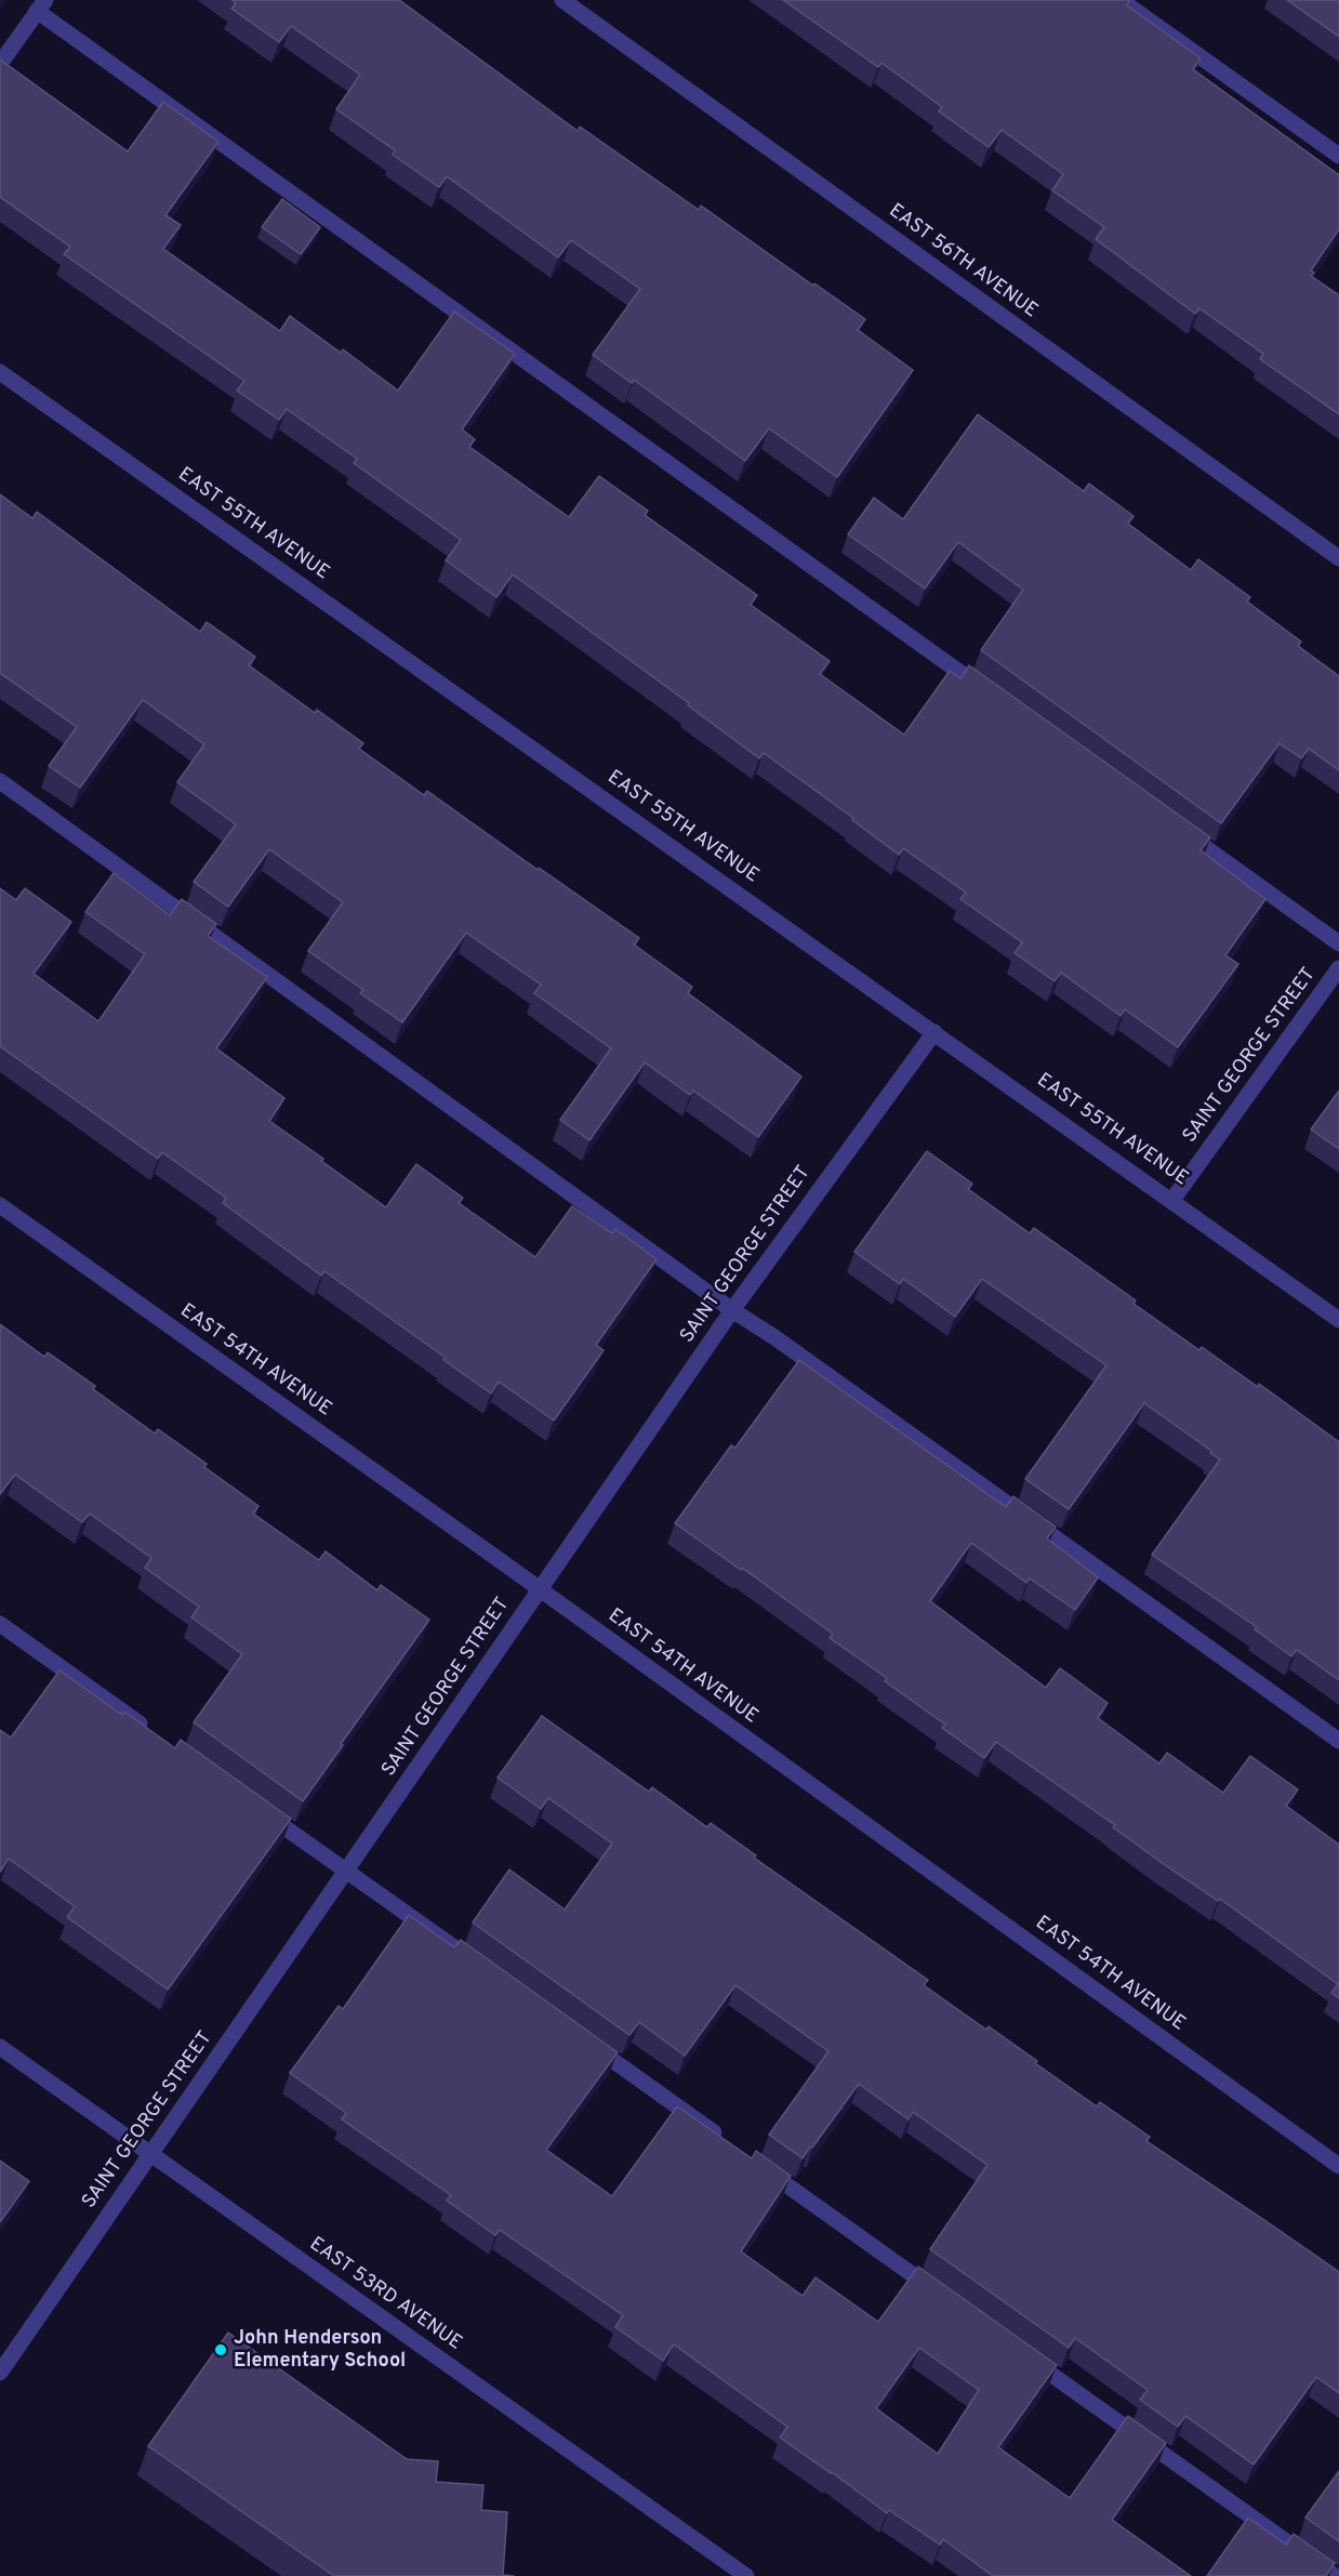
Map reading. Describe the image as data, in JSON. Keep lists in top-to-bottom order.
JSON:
{
  "streets": {
    "street": [
      "EAST 56TH AVENUE",
      "EAST 55TH AVENUE",
      "SAINT GEORGE STREET",
      "EAST 54TH AVENUE",
      "EAST 53RD AVENUE"
    ]
  },
  "crossings": [
    ["EAST 55TH AVENUE", "SAINT GEORGE STREET"],
    ["SAINT GEORGE STREET", "EAST 54TH AVENUE"],
    ["SAINT GEORGE STREET", "EAST 53RD AVENUE"]
  ],
  "places": ["John Henderson Elementary School"]
}
